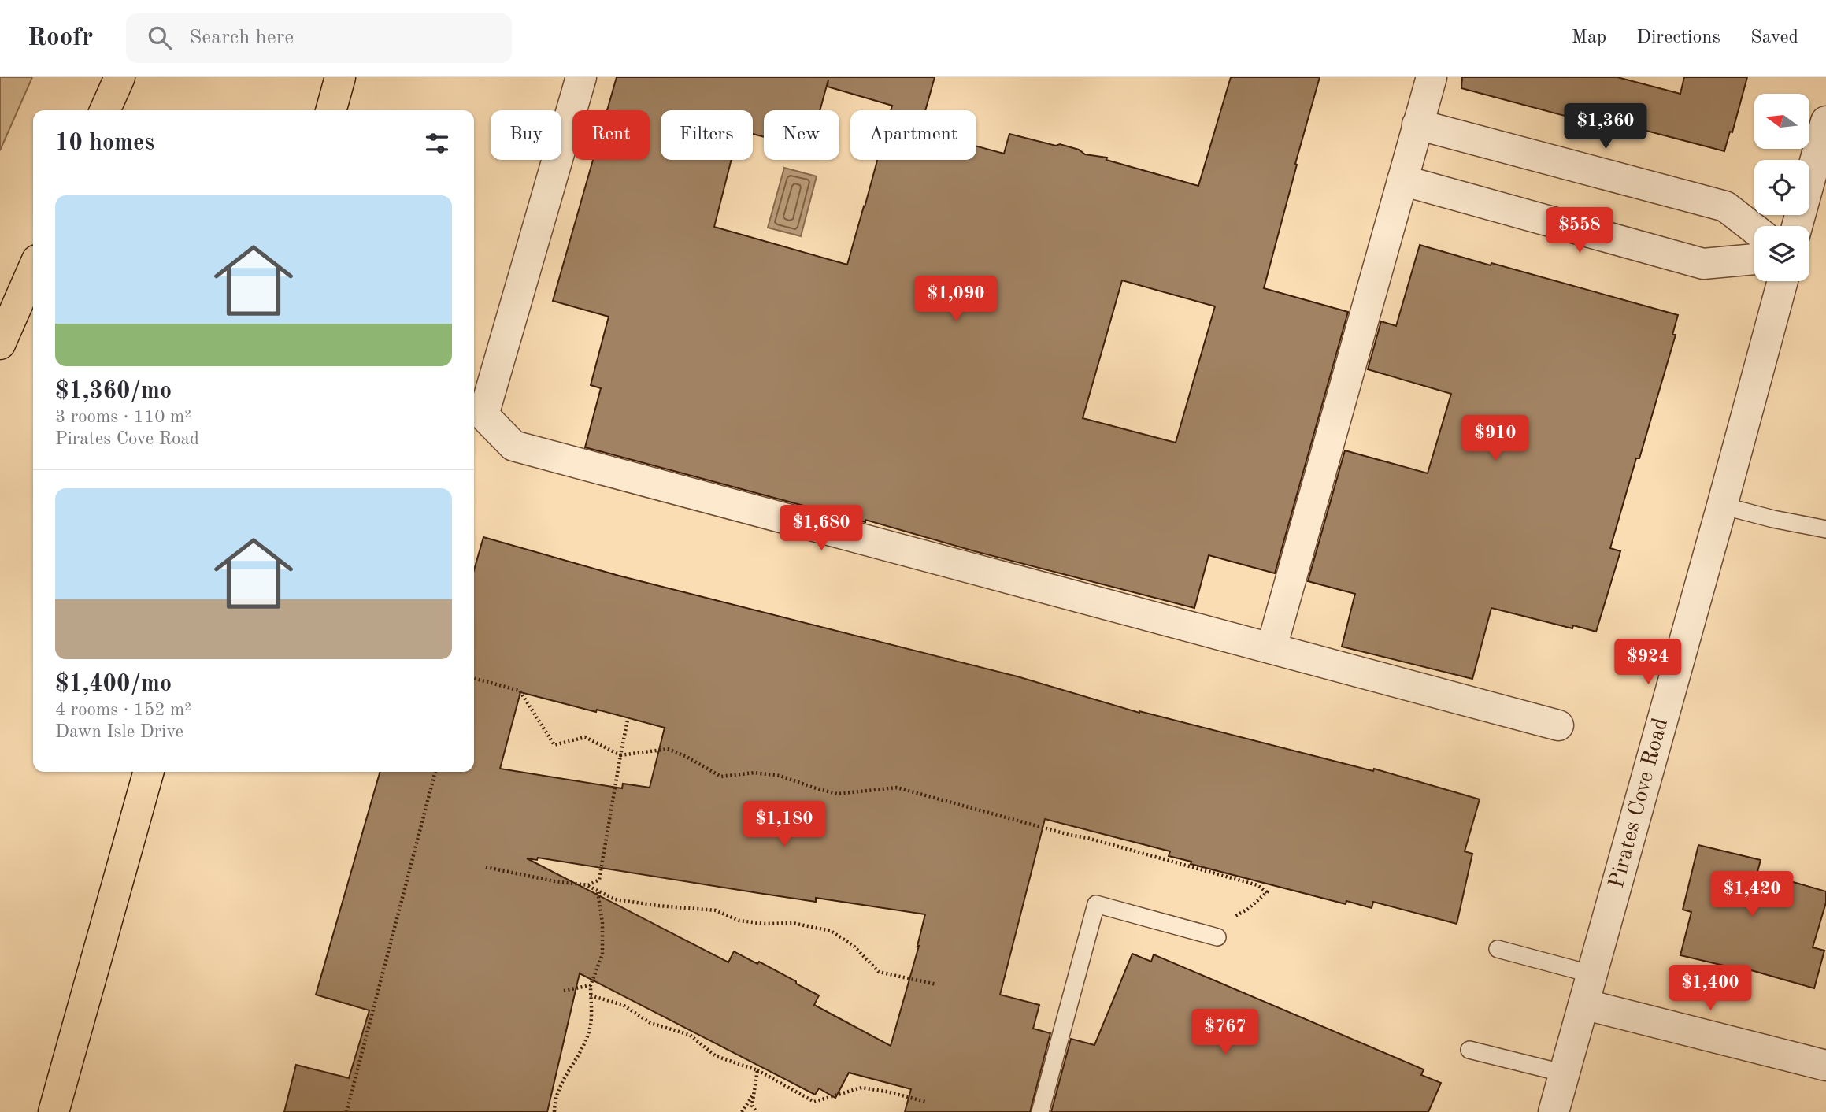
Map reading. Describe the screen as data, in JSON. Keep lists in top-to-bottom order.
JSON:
{
  "streets": {
    "street": ["Pirates Cove Road"]
  },
  "north": "left",
  "page": {
    "header": "Roofr",
    "search": "Search here",
    "nav": ["Map", "Directions", "Saved"],
    "price": [
      "$1,360",
      "$558",
      "$1,090",
      "$910",
      "$1,680",
      "$924",
      "$1,180",
      "$1,420",
      "$1,400",
      "$767"
    ],
    "chip": [
      "Buy",
      "Rent",
      "Filters",
      "New",
      "Apartment"
    ],
    "heading": "10 homes",
    "list": [
      {
        "name": "$1,360/mo",
        "note": "3 rooms · 110 m² · Pirates Cove Road"
      },
      {
        "name": "$1,400/mo",
        "note": "4 rooms · 152 m² · Dawn Isle Drive"
      }
    ]
  }
}
